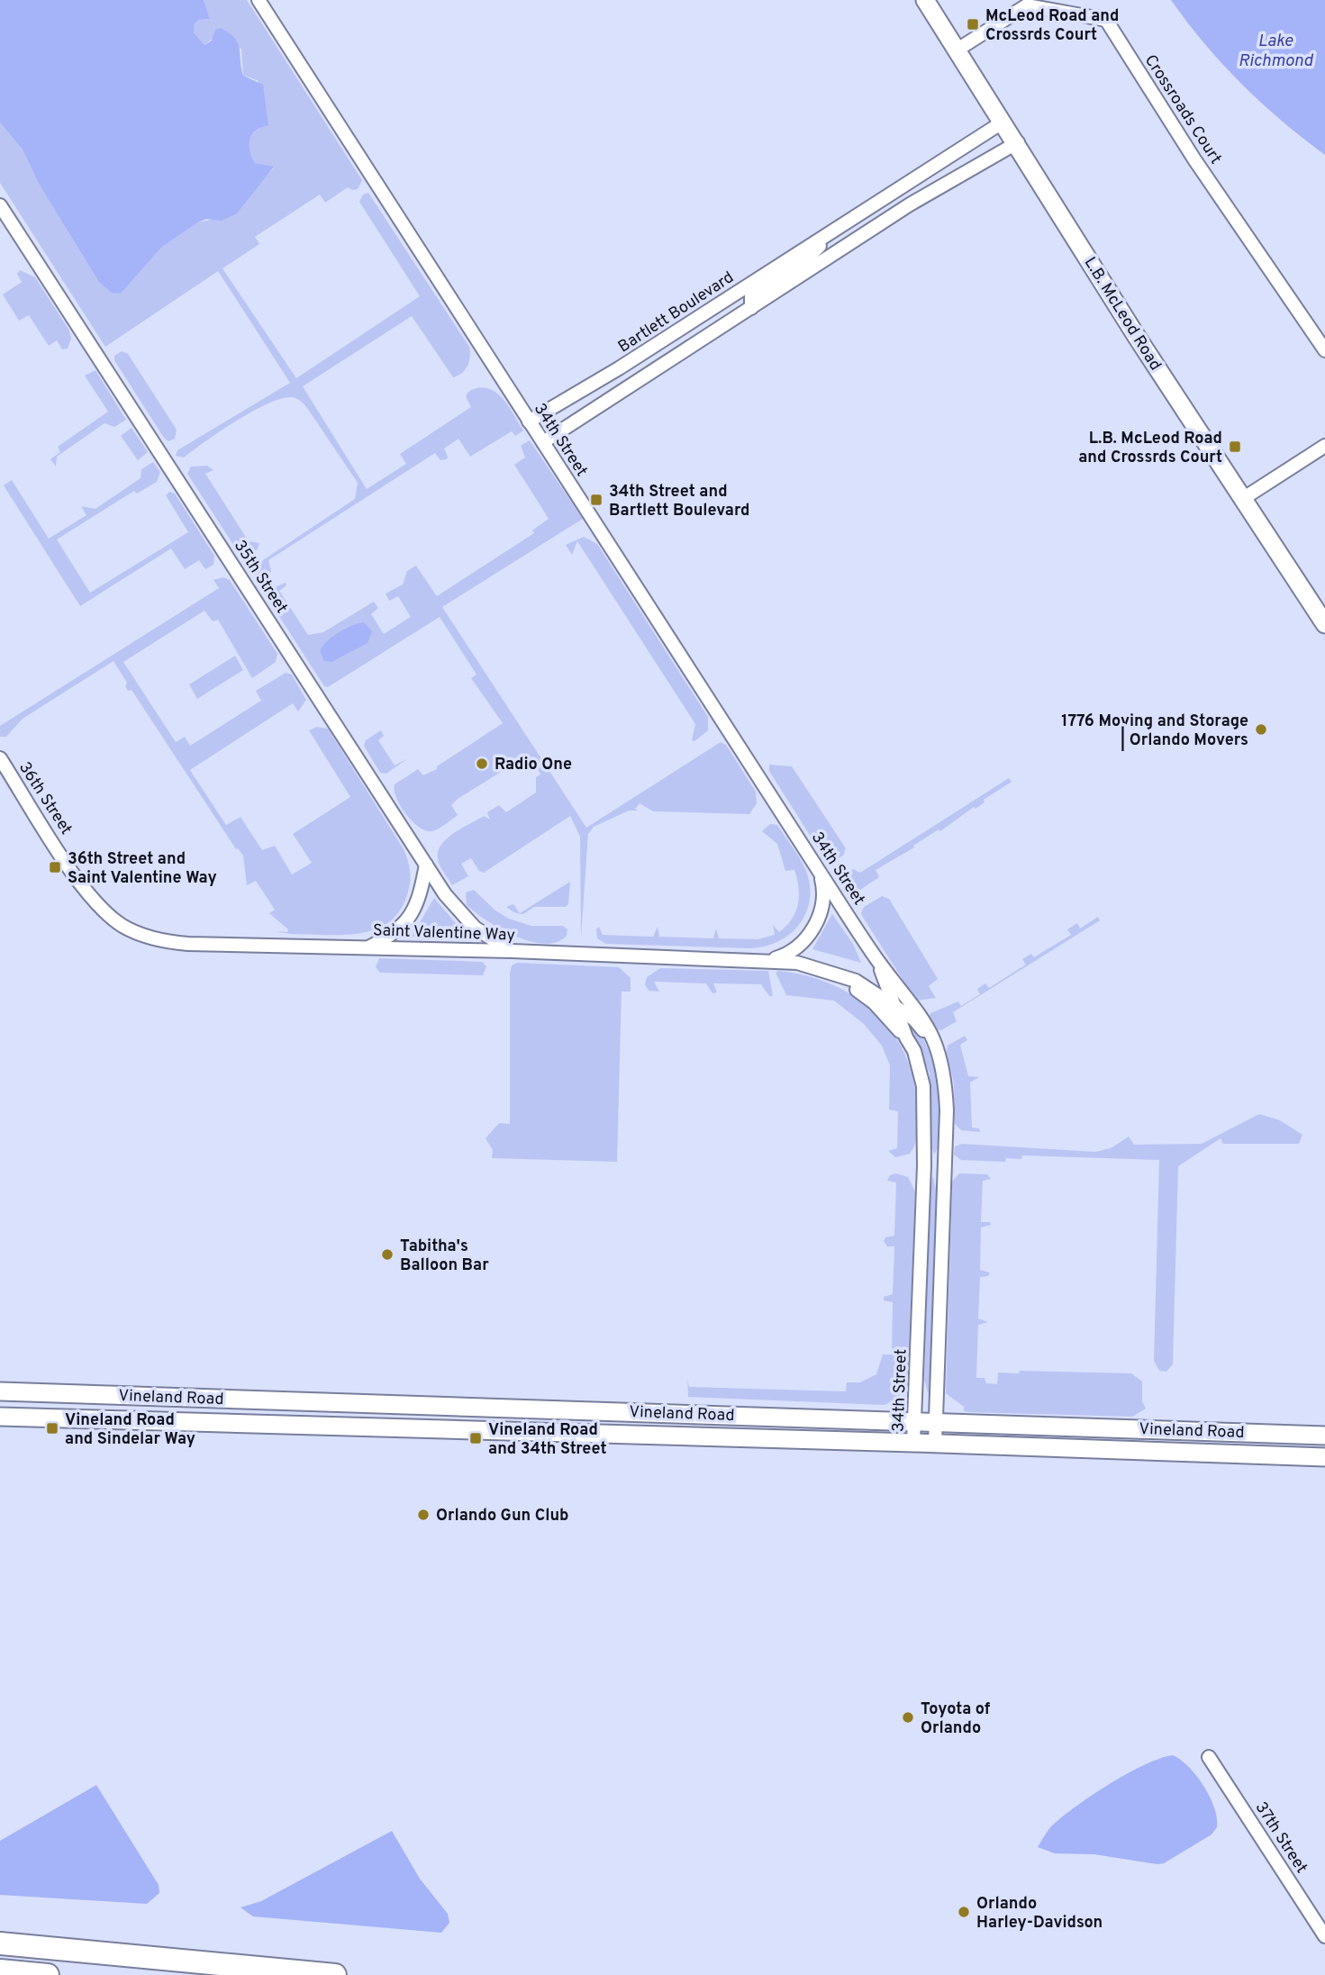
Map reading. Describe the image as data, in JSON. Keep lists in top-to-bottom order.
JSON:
{
  "streets": {
    "street": [
      "Crossroads Court",
      "Bartlett Boulevard",
      "L.B. McLeod Road",
      "34th Street",
      "35th Street",
      "36th Street",
      "Saint Valentine Way",
      "Vineland Road",
      "37th Street"
    ]
  },
  "crossings": [
    ["Crossroads Court", "L.B. McLeod Road"],
    ["Bartlett Boulevard", "L.B. McLeod Road"],
    ["Bartlett Boulevard", "34th Street"],
    ["34th Street", "Saint Valentine Way"],
    ["34th Street", "Vineland Road"],
    ["35th Street", "Saint Valentine Way"],
    ["36th Street", "Saint Valentine Way"]
  ],
  "water": ["Lake Richmond"],
  "places": {
    "transit": [
      "McLeod Road and Crossrds Court",
      "L.B. McLeod Road and Crossrds Court",
      "34th Street and Bartlett Boulevard",
      "36th Street and Saint Valentine Way",
      "Vineland Road and Sindelar Way",
      "Vineland Road and 34th Street"
    ],
    "other": [
      "1776 Moving and Storage | Orlando Movers",
      "Radio One",
      "Tabitha's Balloon Bar",
      "Orlando Gun Club",
      "Toyota of Orlando",
      "Orlando Harley-Davidson"
    ]
  }
}
